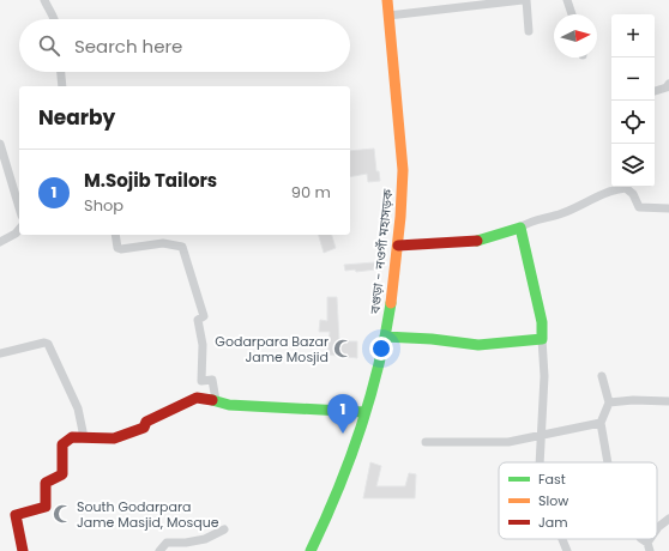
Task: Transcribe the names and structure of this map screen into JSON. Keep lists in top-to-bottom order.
{
  "streets": {
    "street": ["বগুড়া - নওগাঁ মহাসড়ক"]
  },
  "places": {
    "mosque": ["Godarpara Bazar Jame Mosjid", "South Godarpara Jame Masjid, Mosque"]
  },
  "legend": ["Fast", "Slow", "Jam"],
  "north": "right",
  "page": {
    "map_buttons": ["+", "−"],
    "search": "Search here",
    "heading": "Nearby",
    "list": [
      {
        "mark": "1",
        "name": "M.Sojib Tailors",
        "note": "Shop",
        "value": "90 m"
      }
    ],
    "pins": "1"
  }
}
